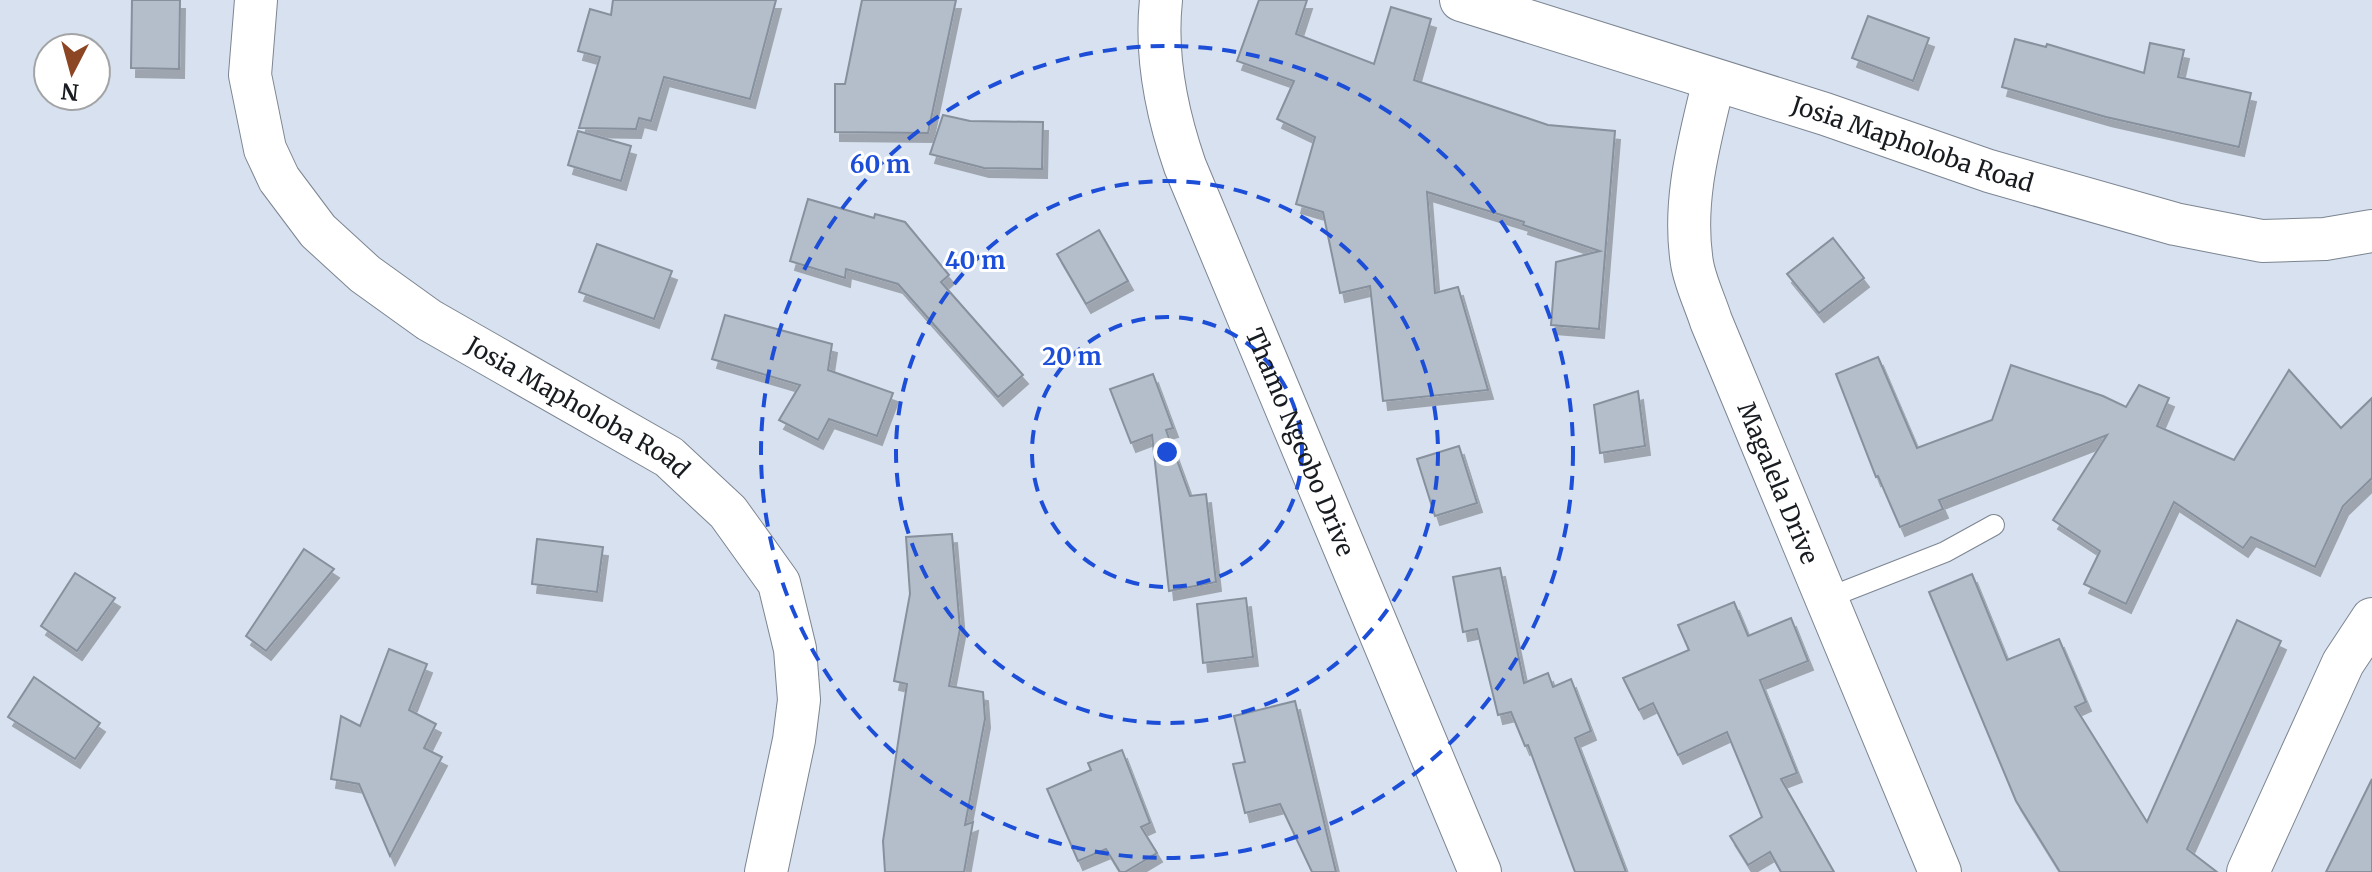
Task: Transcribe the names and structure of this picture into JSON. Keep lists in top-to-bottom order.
{
  "streets": {
    "street": ["Josia Mapholoba Road", "Thamo Ngcobo Drive", "Magalela Drive"]
  },
  "crossings": [
    ["Josia Mapholoba Road", "Magalela Drive"]
  ],
  "north": "bottom",
  "rings": ["60 m", "40 m", "20 m"]
}
